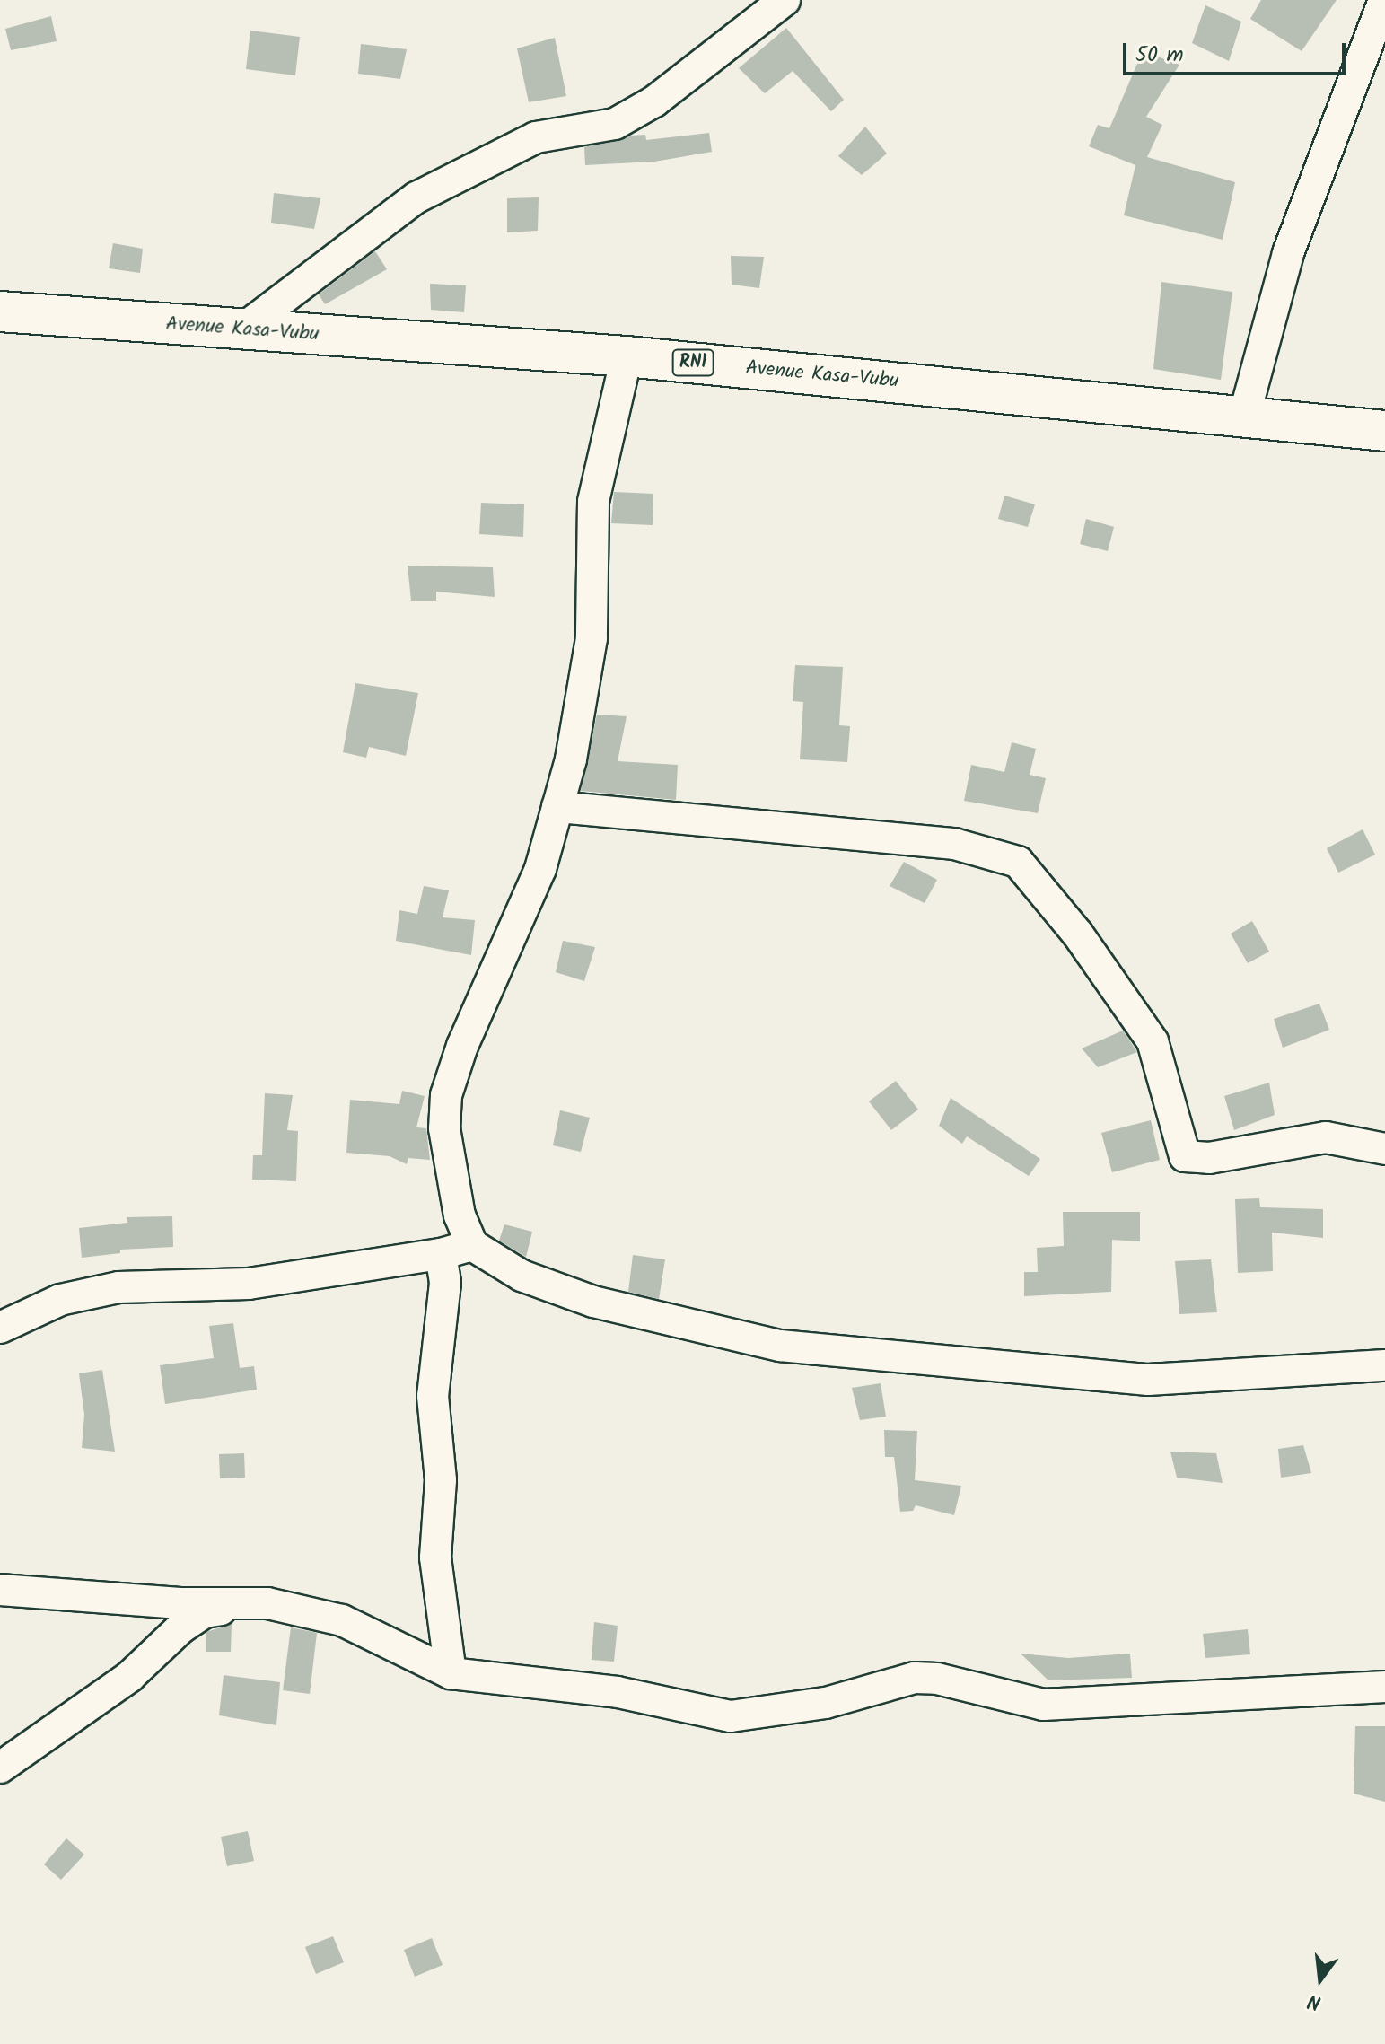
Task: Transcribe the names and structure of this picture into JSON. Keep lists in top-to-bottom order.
{
  "streets": {
    "highway": ["Avenue Kasa-Vubu", "RN1"]
  },
  "scale_bar": "50 m",
  "north": "bottom"
}
